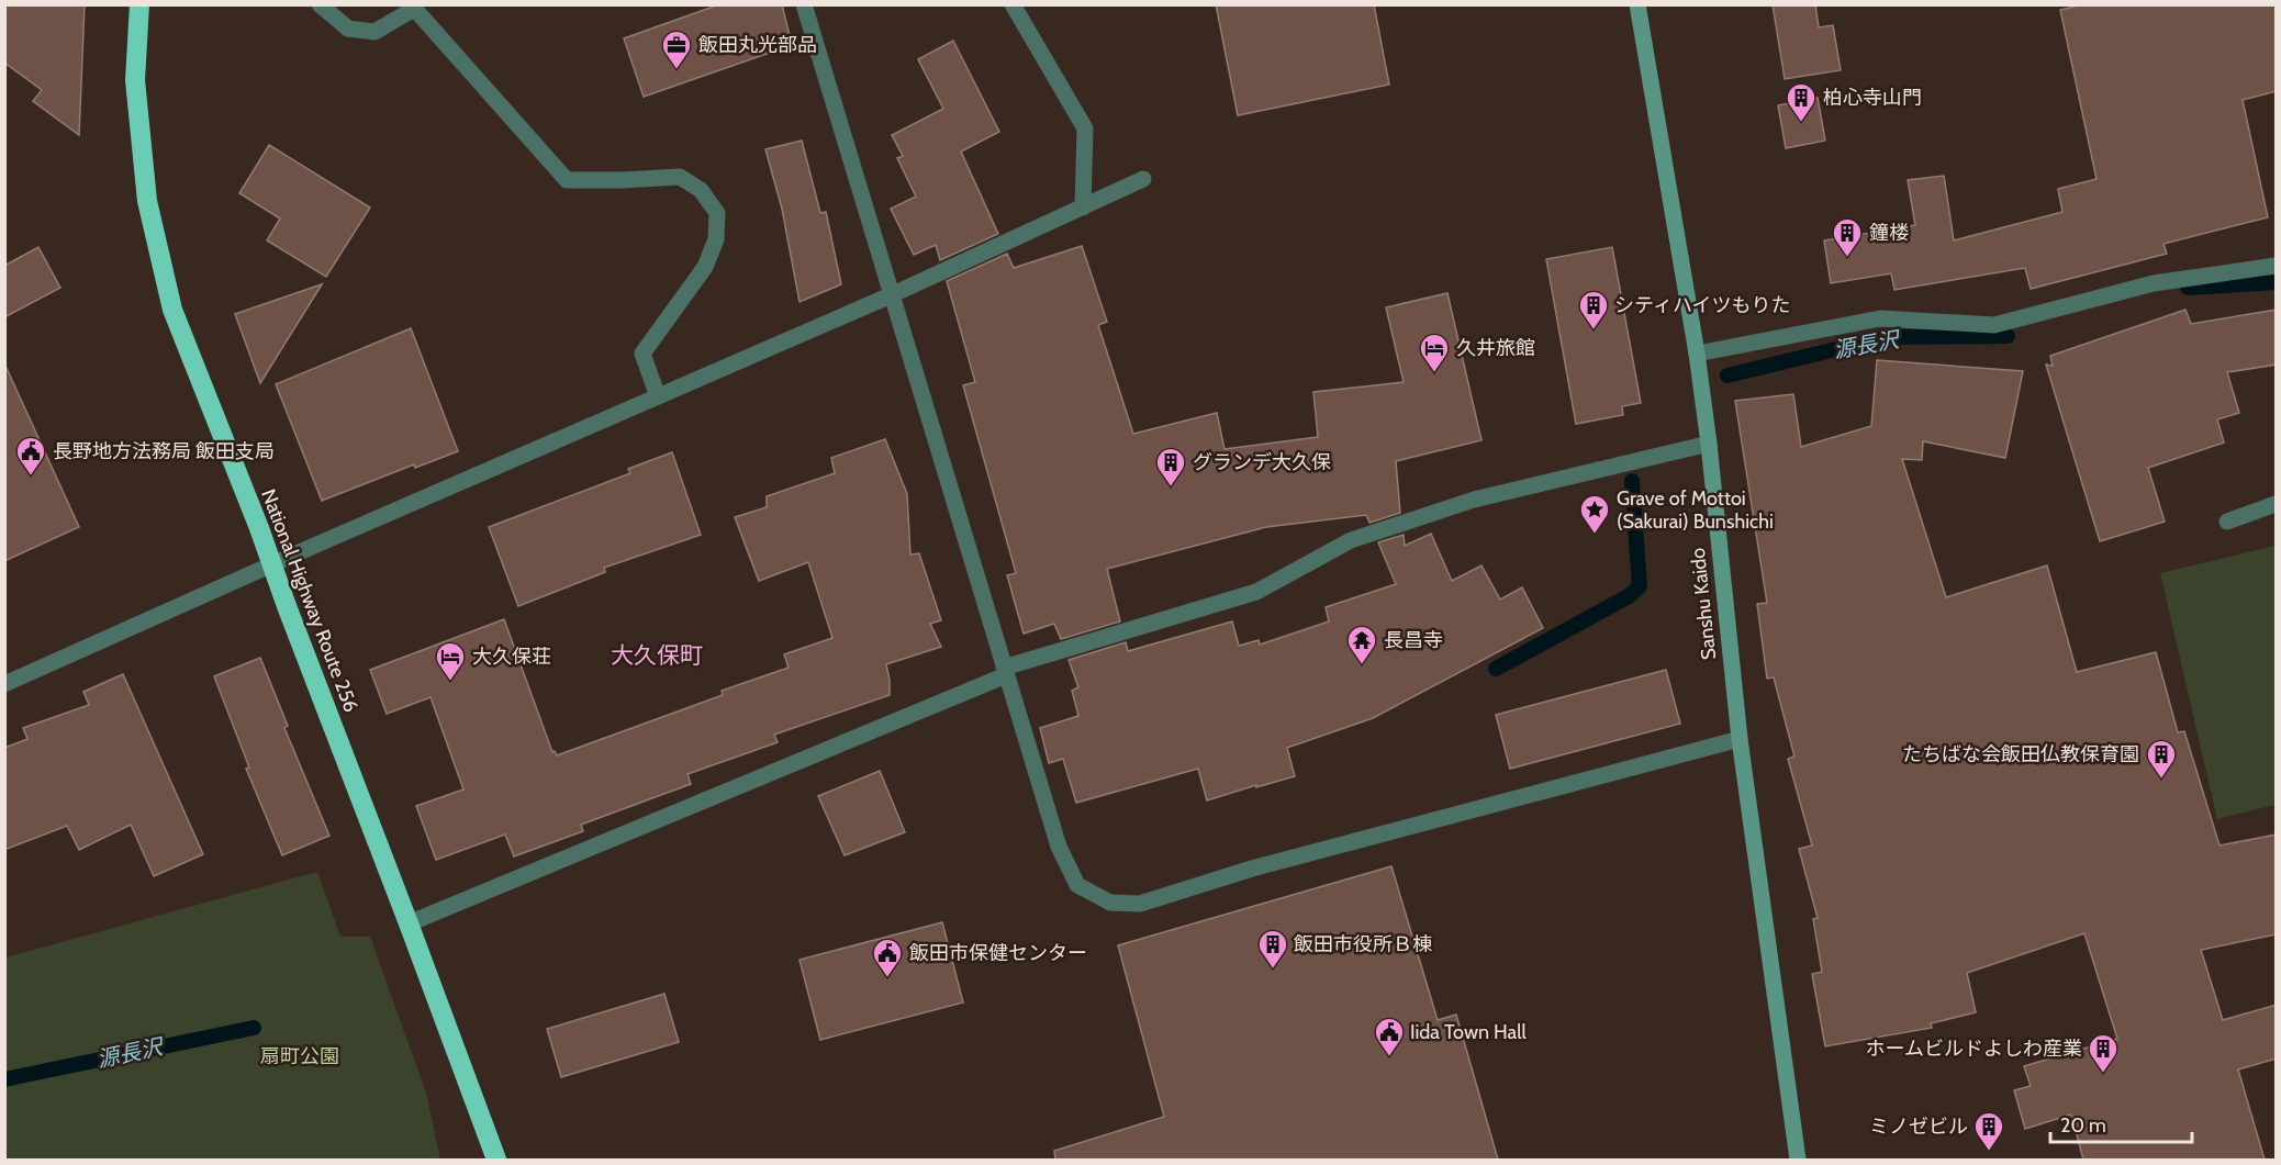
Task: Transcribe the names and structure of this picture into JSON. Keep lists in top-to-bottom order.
{
  "streets": {
    "highway": ["National Highway Route 256"],
    "street": ["Sanshu Kaido"]
  },
  "districts": ["大久保町"],
  "water": ["源長沢"],
  "parks": ["扇町公園"],
  "places": {
    "office": ["飯田丸光部品"],
    "building": [
      "柏心寺山門",
      "鐘楼",
      "シティハイツもりた",
      "グランデ大久保",
      "たちばな会飯田仏教保育園",
      "飯田市役所Ｂ棟",
      "ホームビルドよしわ産業",
      "ミノゼビル"
    ],
    "hotel": ["久井旅館", "大久保荘"],
    "public building": ["長野地方法務局 飯田支局", "飯田市保健センター", "Iida Town Hall"],
    "place": ["Grave of Mottoi (Sakurai) Bunshichi"],
    "temple": ["長昌寺"]
  },
  "scale_bar": "20 m"
}
